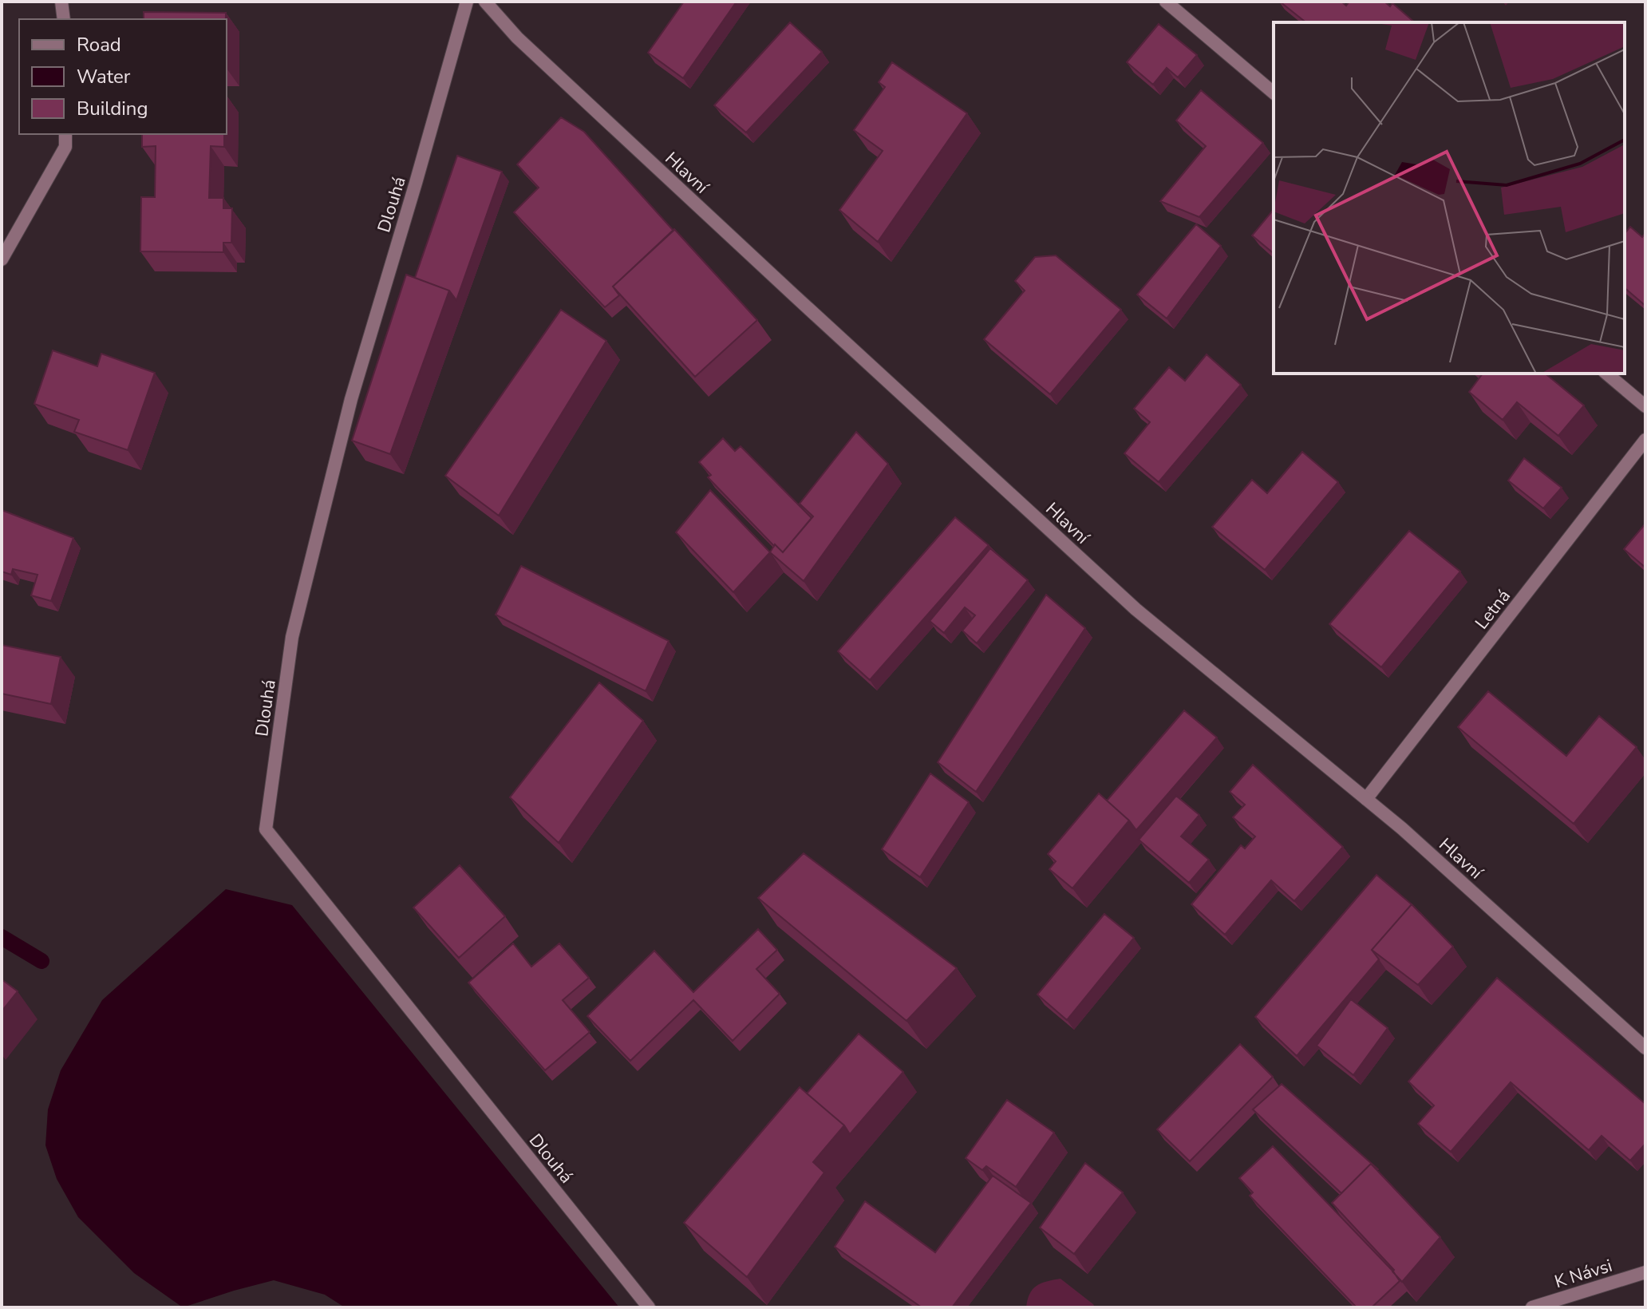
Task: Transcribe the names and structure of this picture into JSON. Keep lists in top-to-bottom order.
{
  "streets": {
    "street": [
      "Hlavní",
      "Dlouhá",
      "Letná",
      "K Návsi"
    ]
  },
  "crossings": [
    ["Hlavní", "Letná"]
  ],
  "legend": ["Road", "Water", "Building"]
}
